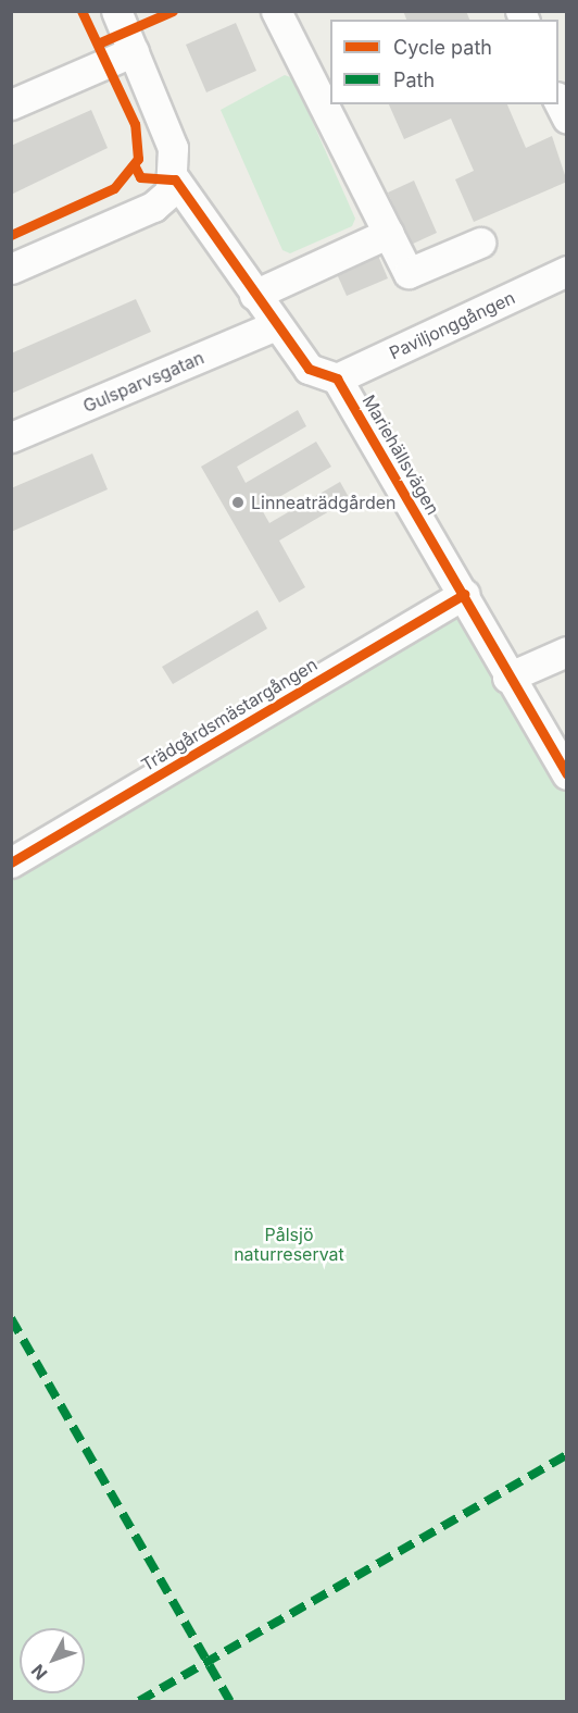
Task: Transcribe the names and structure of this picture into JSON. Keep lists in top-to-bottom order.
{
  "streets": {
    "street": [
      "Paviljonggången",
      "Gulsparvsgatan",
      "Mariehällsvägen",
      "Trädgårdsmästargången"
    ]
  },
  "crossings": [
    ["Paviljonggången", "Mariehällsvägen"],
    ["Mariehällsvägen", "Trädgårdsmästargången"]
  ],
  "parks": ["Pålsjö naturreservat"],
  "places": ["Linneaträdgården"],
  "legend": ["Cycle path", "Path"],
  "north": "bottom left"
}
